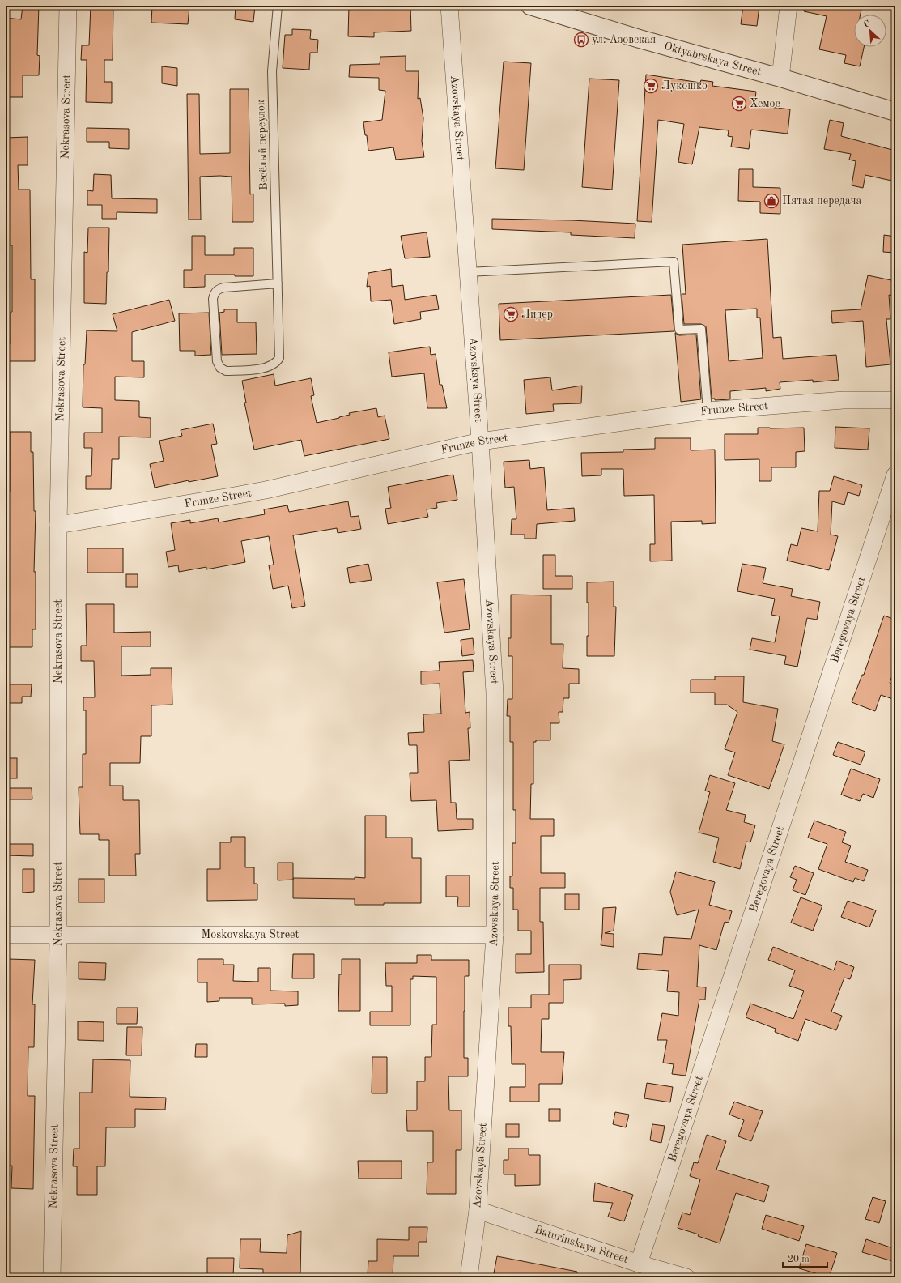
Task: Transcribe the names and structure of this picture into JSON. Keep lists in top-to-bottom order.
{
  "streets": {
    "street": [
      "Oktyabrskaya Street",
      "Nekrasova Street",
      "Azovskaya Street",
      "Frunze Street",
      "Beregovaya Street",
      "Moskovskaya Street",
      "Baturinskaya Street"
    ],
    "lane": ["Весёлый переулок"]
  },
  "crossings": [
    ["Nekrasova Street", "Frunze Street"],
    ["Nekrasova Street", "Moskovskaya Street"],
    ["Azovskaya Street", "Frunze Street"],
    ["Azovskaya Street", "Moskovskaya Street"],
    ["Azovskaya Street", "Baturinskaya Street"],
    ["Beregovaya Street", "Baturinskaya Street"]
  ],
  "places": {
    "bus stop": ["ул. Азовская"],
    "supermarket": ["Лукошко", "Хемос", "Лидер"],
    "shop": ["Пятая передача"]
  },
  "scale_bar": "20 m",
  "north": "top left"
}
